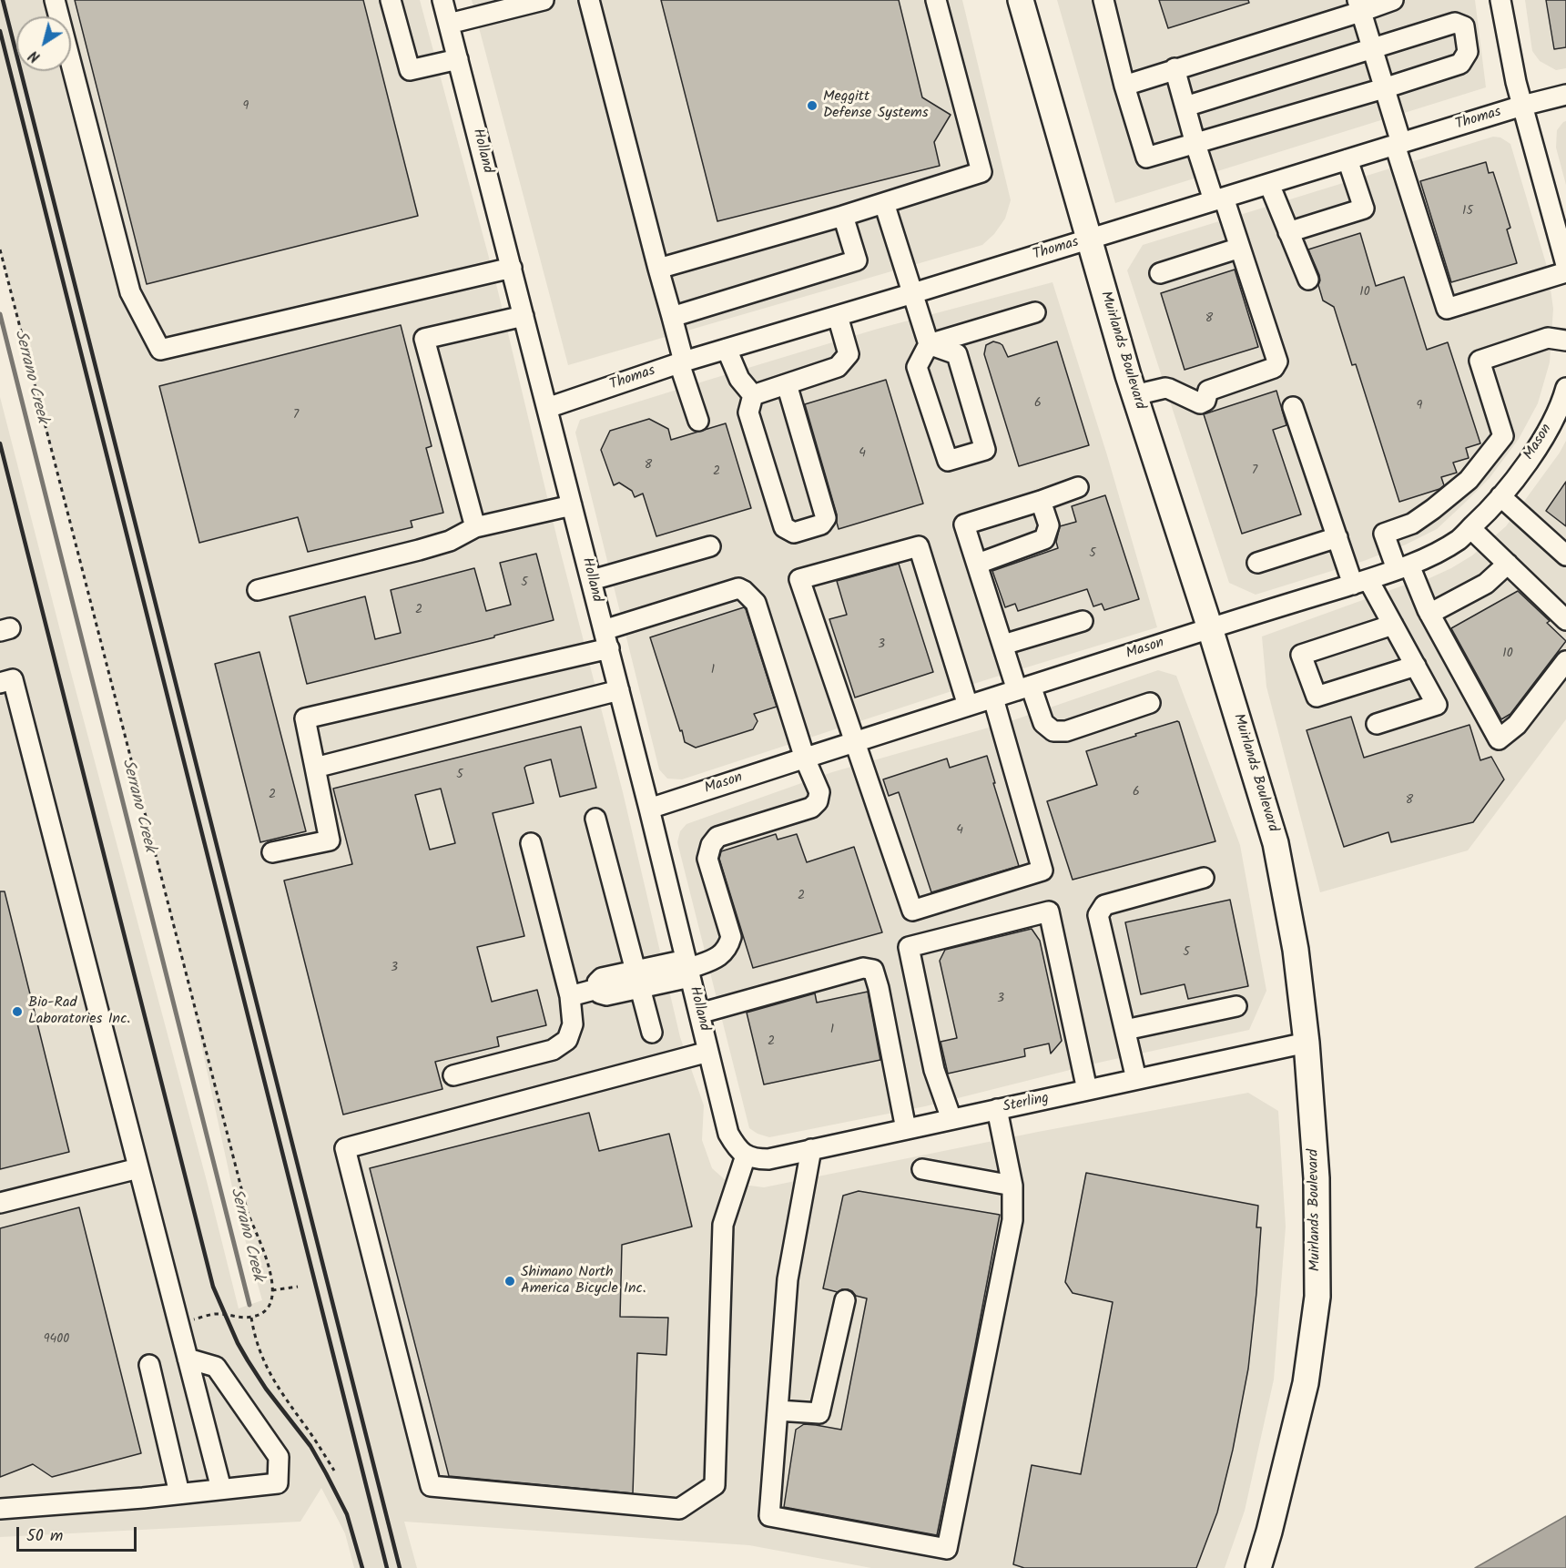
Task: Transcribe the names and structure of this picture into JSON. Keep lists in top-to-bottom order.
{
  "streets": {
    "main road": ["Muirlands Boulevard"],
    "street": [
      "Thomas",
      "Holland",
      "Mason",
      "Sterling"
    ]
  },
  "crossings": [
    ["Thomas", "Holland"],
    ["Thomas", "Muirlands Boulevard"],
    ["Holland", "Mason"],
    ["Holland", "Sterling"],
    ["Muirlands Boulevard", "Mason"],
    ["Muirlands Boulevard", "Sterling"]
  ],
  "water": ["Serrano Creek"],
  "places": ["Meggitt Defense Systems", "Bio-Rad Laboratories Inc.", "Shimano North America Bicycle Inc."],
  "house_numbers": [
    "9",
    "15",
    "10",
    "8",
    "6",
    "9",
    "7",
    "4",
    "8",
    "7",
    "2",
    "5",
    "5",
    "2",
    "3",
    "10",
    "1",
    "5",
    "6",
    "2",
    "8",
    "4",
    "2",
    "5",
    "3",
    "3",
    "1",
    "2",
    "9400"
  ],
  "scale_bar": "50 m",
  "north": "bottom left"
}
